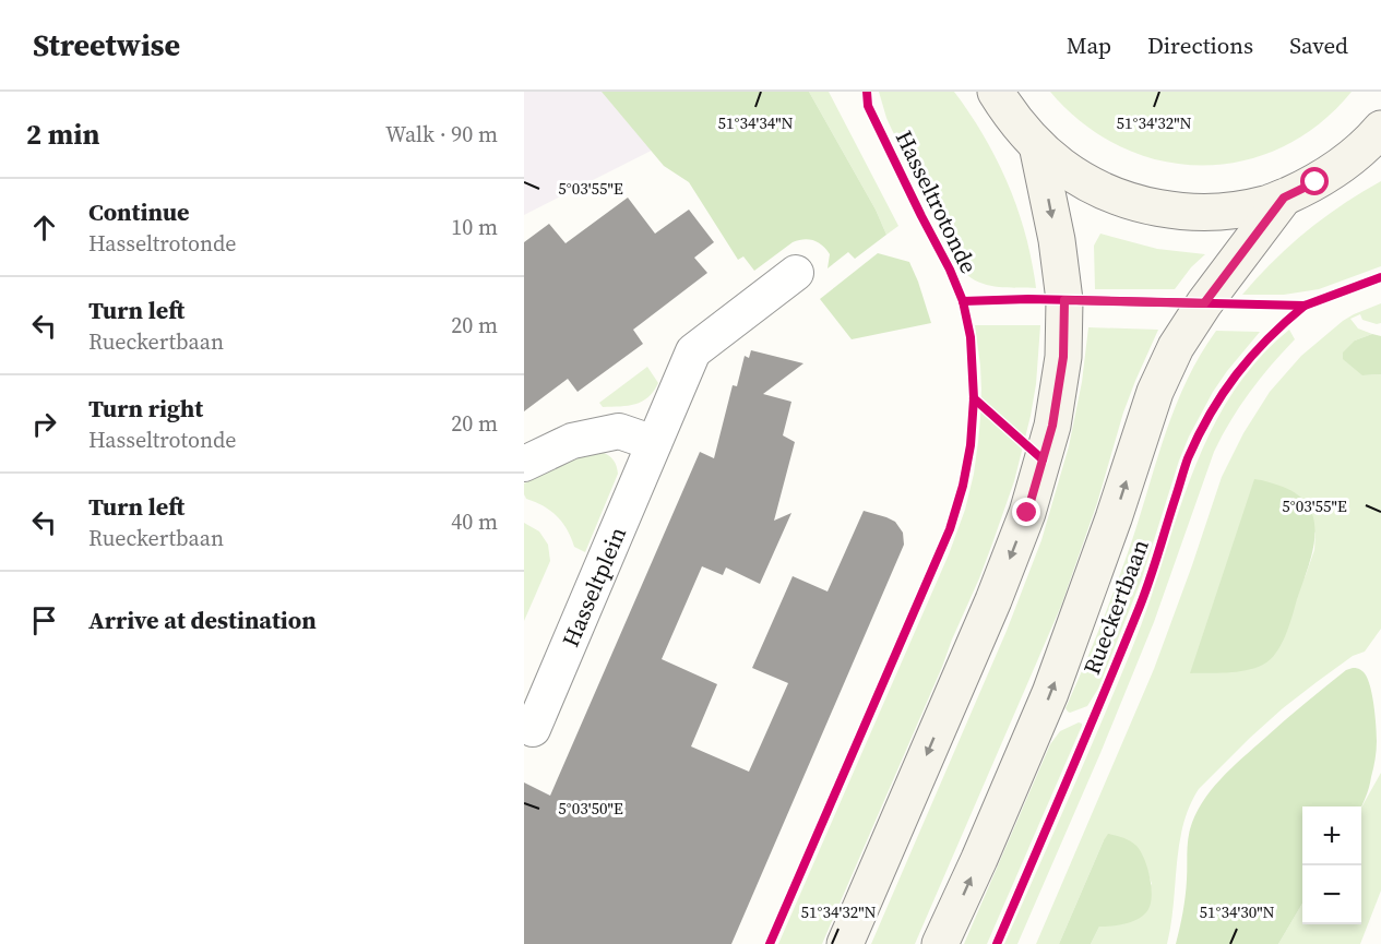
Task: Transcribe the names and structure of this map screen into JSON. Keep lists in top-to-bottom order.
{
  "streets": {
    "main road": ["Rueckertbaan"],
    "street": ["Hasseltplein"],
    "cycle path": ["Hasseltrotonde"]
  },
  "page": {
    "header": "Streetwise",
    "nav": ["Map", "Directions", "Saved"],
    "heading": ["2 min", "Walk · 90 m"],
    "list": [
      ["Continue", "Hasseltrotonde", "10 m"],
      ["Turn left", "Rueckertbaan", "20 m"],
      ["Turn right", "Hasseltrotonde", "20 m"],
      ["Turn left", "Rueckertbaan", "40 m"],
      "Arrive at destination"
    ],
    "map_buttons": ["+", "−"]
  },
  "coordinates": [
    "51°34'32\"N",
    "51°34'34\"N",
    "5°03'55\"E",
    "5°03'50\"E",
    "51°34'30\"N"
  ]
}
